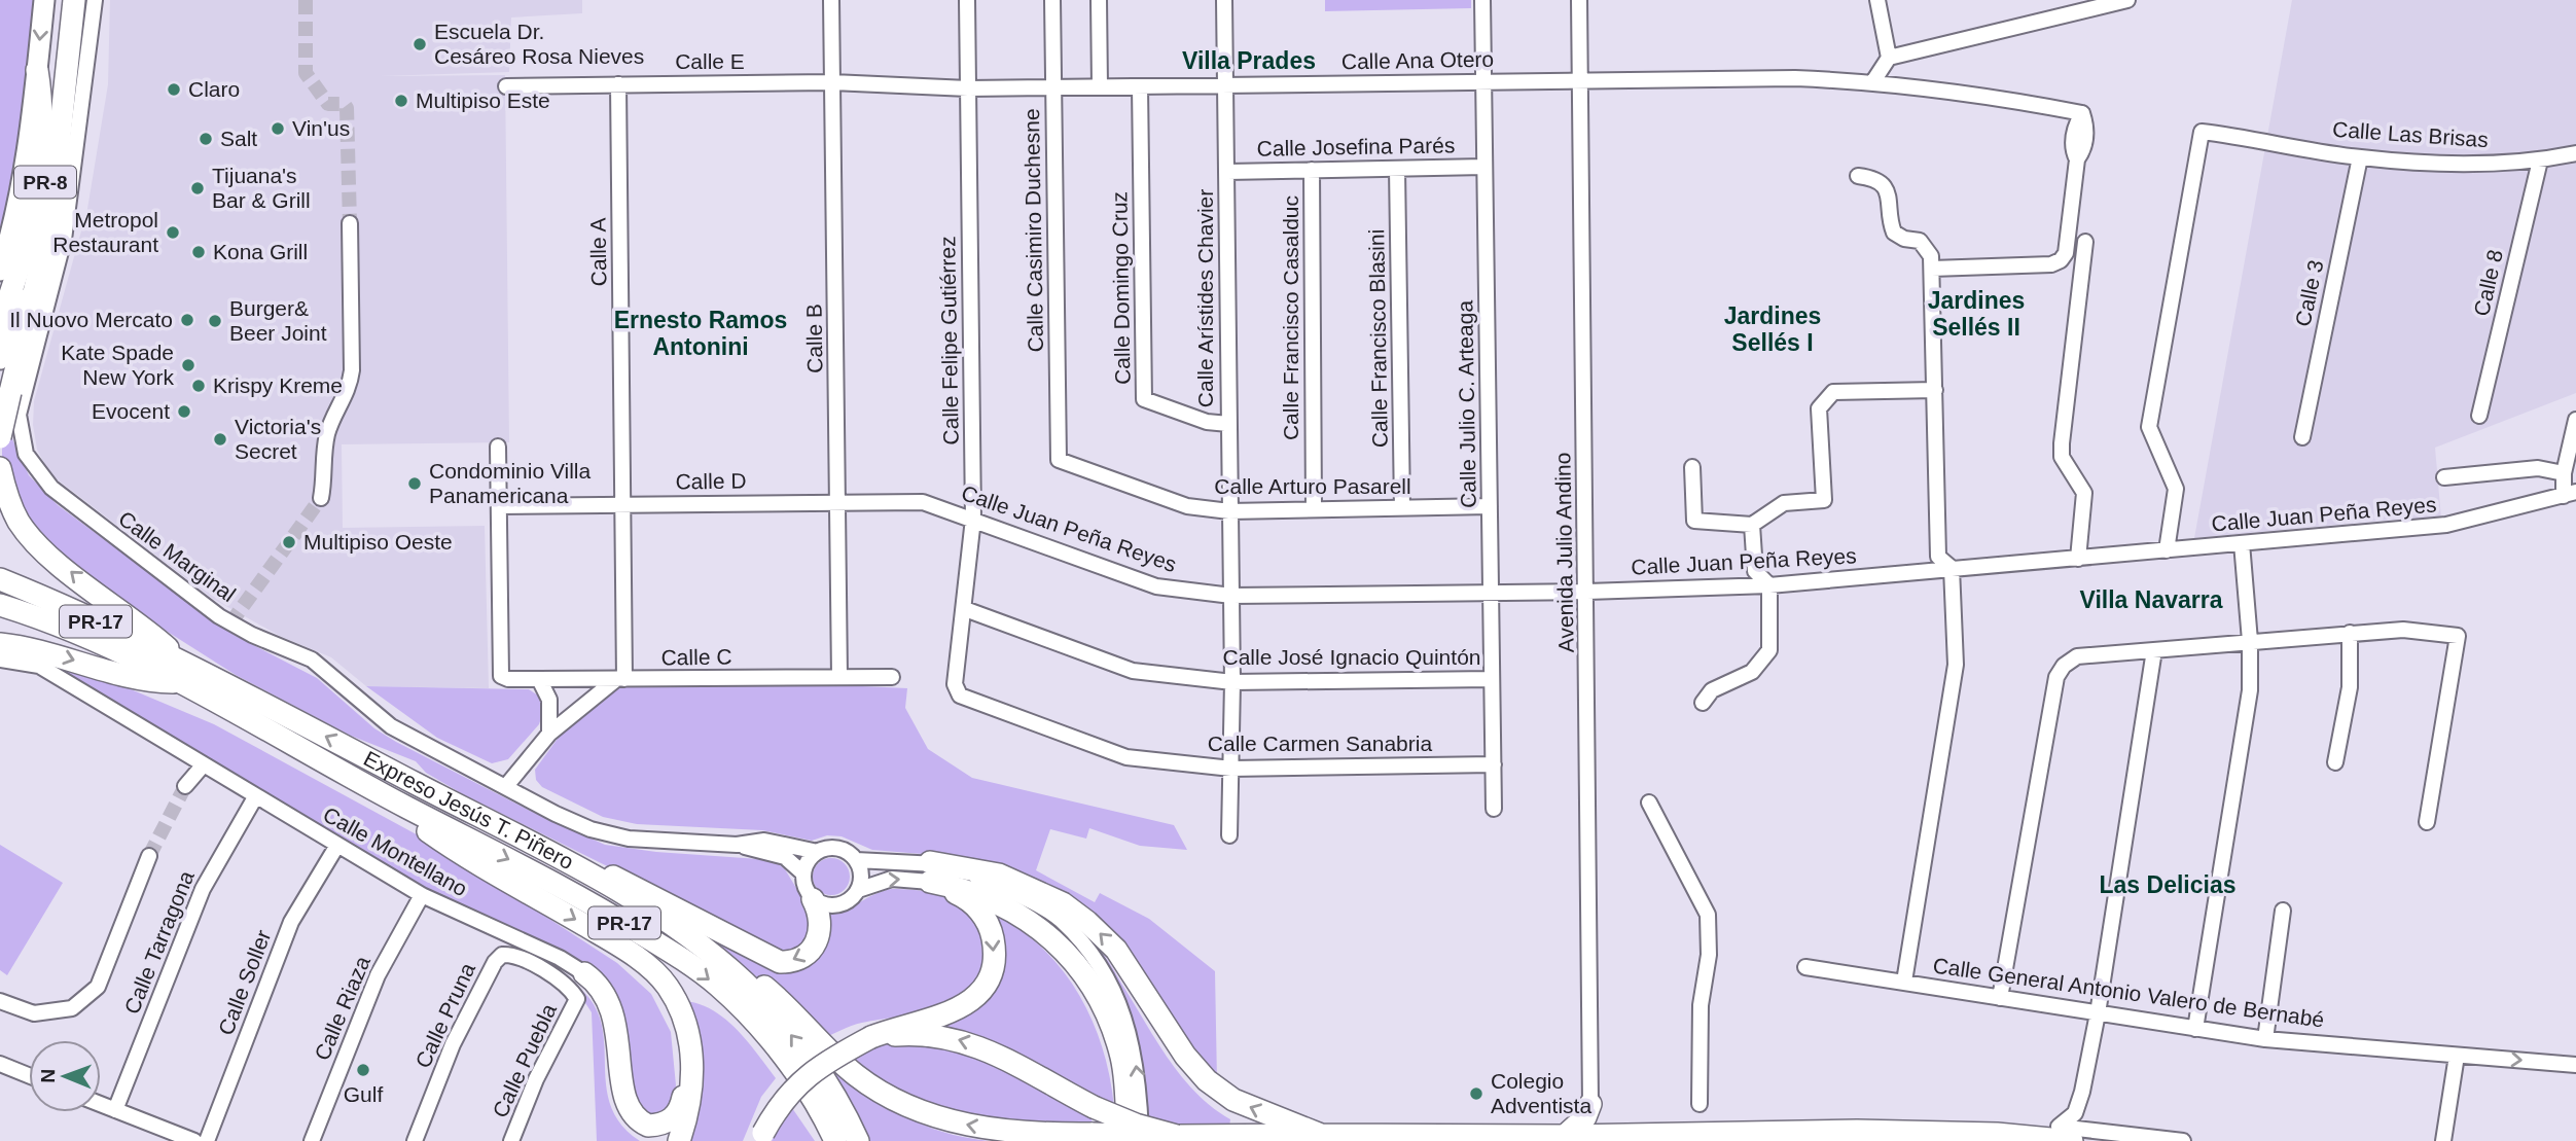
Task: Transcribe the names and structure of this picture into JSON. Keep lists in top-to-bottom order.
{
  "streets": {
    "highway": ["PR-17", "Expreso Jesús T. Piñero"],
    "main road": ["PR-8"],
    "street": [
      "Calle Ana Otero",
      "Calle E",
      "Calle Las Brisas",
      "Calle Josefina Parés",
      "Calle Casimiro Duchesne",
      "Calle A",
      "Calle 8",
      "Calle Domingo Cruz",
      "Calle 3",
      "Calle Arístides Chavier",
      "Calle Francisco Casalduc",
      "Calle B",
      "Calle Francisco Blasini",
      "Calle Felipe Gutiérrez",
      "Calle Julio C. Arteaga",
      "Calle D",
      "Calle Arturo Pasarell",
      "Calle Juan Peña Reyes",
      "Avenida Julio Andino",
      "Calle Marginal",
      "Calle C",
      "Calle José Ignacio Quintón",
      "Calle Carmen Sanabria",
      "Calle Montellano",
      "Calle Tarragona",
      "Calle Soller",
      "Calle General Antonio Valero de Bernabé",
      "Calle Riaza",
      "Calle Pruna",
      "Calle Puebla"
    ]
  },
  "crossings": [
    ["Calle Ana Otero", "Calle E"],
    ["Calle Ana Otero", "Calle Casimiro Duchesne"],
    ["Calle Ana Otero", "Calle Domingo Cruz"],
    ["Calle Ana Otero", "Calle Arístides Chavier"],
    ["Calle Ana Otero", "Calle Felipe Gutiérrez"],
    ["Calle Ana Otero", "Calle Julio C. Arteaga"],
    ["Calle Ana Otero", "Avenida Julio Andino"],
    ["Calle E", "Calle A"],
    ["Calle E", "Calle B"],
    ["Calle Las Brisas", "Calle 8"],
    ["Calle Las Brisas", "Calle 3"],
    ["Calle Las Brisas", "Calle Juan Peña Reyes"],
    ["Calle Josefina Parés", "Calle Arístides Chavier"],
    ["Calle Josefina Parés", "Calle Francisco Casalduc"],
    ["Calle Josefina Parés", "Calle Francisco Blasini"],
    ["Calle Josefina Parés", "Calle Julio C. Arteaga"],
    ["Calle Casimiro Duchesne", "Calle Arturo Pasarell"],
    ["Calle A", "Calle D"],
    ["Calle A", "Calle C"],
    ["Calle Domingo Cruz", "Calle Arístides Chavier"],
    ["Calle Arístides Chavier", "Calle Arturo Pasarell"],
    ["Calle Arístides Chavier", "Calle Juan Peña Reyes"],
    ["Calle Arístides Chavier", "Calle José Ignacio Quintón"],
    ["Calle Arístides Chavier", "Calle Carmen Sanabria"],
    ["Calle Francisco Casalduc", "Calle Arturo Pasarell"],
    ["Calle B", "Calle D"],
    ["Calle B", "Calle C"],
    ["Calle Francisco Blasini", "Calle Arturo Pasarell"],
    ["Calle Felipe Gutiérrez", "Calle Juan Peña Reyes"],
    ["Calle Felipe Gutiérrez", "Calle José Ignacio Quintón"],
    ["Calle Felipe Gutiérrez", "Calle Carmen Sanabria"],
    ["Calle Julio C. Arteaga", "Calle Arturo Pasarell"],
    ["Calle Julio C. Arteaga", "Calle Juan Peña Reyes"],
    ["Calle Julio C. Arteaga", "Calle José Ignacio Quintón"],
    ["Calle Julio C. Arteaga", "Calle Carmen Sanabria"],
    ["Calle D", "Calle Juan Peña Reyes"],
    ["Calle D", "Calle C"],
    ["Calle Juan Peña Reyes", "Avenida Julio Andino"],
    ["Calle Montellano", "Calle Tarragona"],
    ["Calle Montellano", "Calle Soller"],
    ["Calle Montellano", "Calle Riaza"],
    ["Calle Montellano", "Calle Pruna"],
    ["Calle Montellano", "Calle Puebla"],
    ["Calle Pruna", "Calle Puebla"]
  ],
  "districts": [
    "Villa Prades",
    "Jardines Sellés II",
    "Jardines Sellés I",
    "Ernesto Ramos Antonini",
    "Villa Navarra",
    "Las Delicias"
  ],
  "places": [
    "Escuela Dr. Cesáreo Rosa Nieves",
    "Claro",
    "Multipiso Este",
    "Vin'us",
    "Salt",
    "Tijuana's Bar & Grill",
    "Metropol Restaurant",
    "Kona Grill",
    "Il Nuovo Mercato",
    "Burger& Beer Joint",
    "Kate Spade New York",
    "Krispy Kreme",
    "Evocent",
    "Victoria's Secret",
    "Condominio Villa Panamericana",
    "Multipiso Oeste",
    "Gulf",
    "Colegio Adventista"
  ],
  "north": "left"
}
